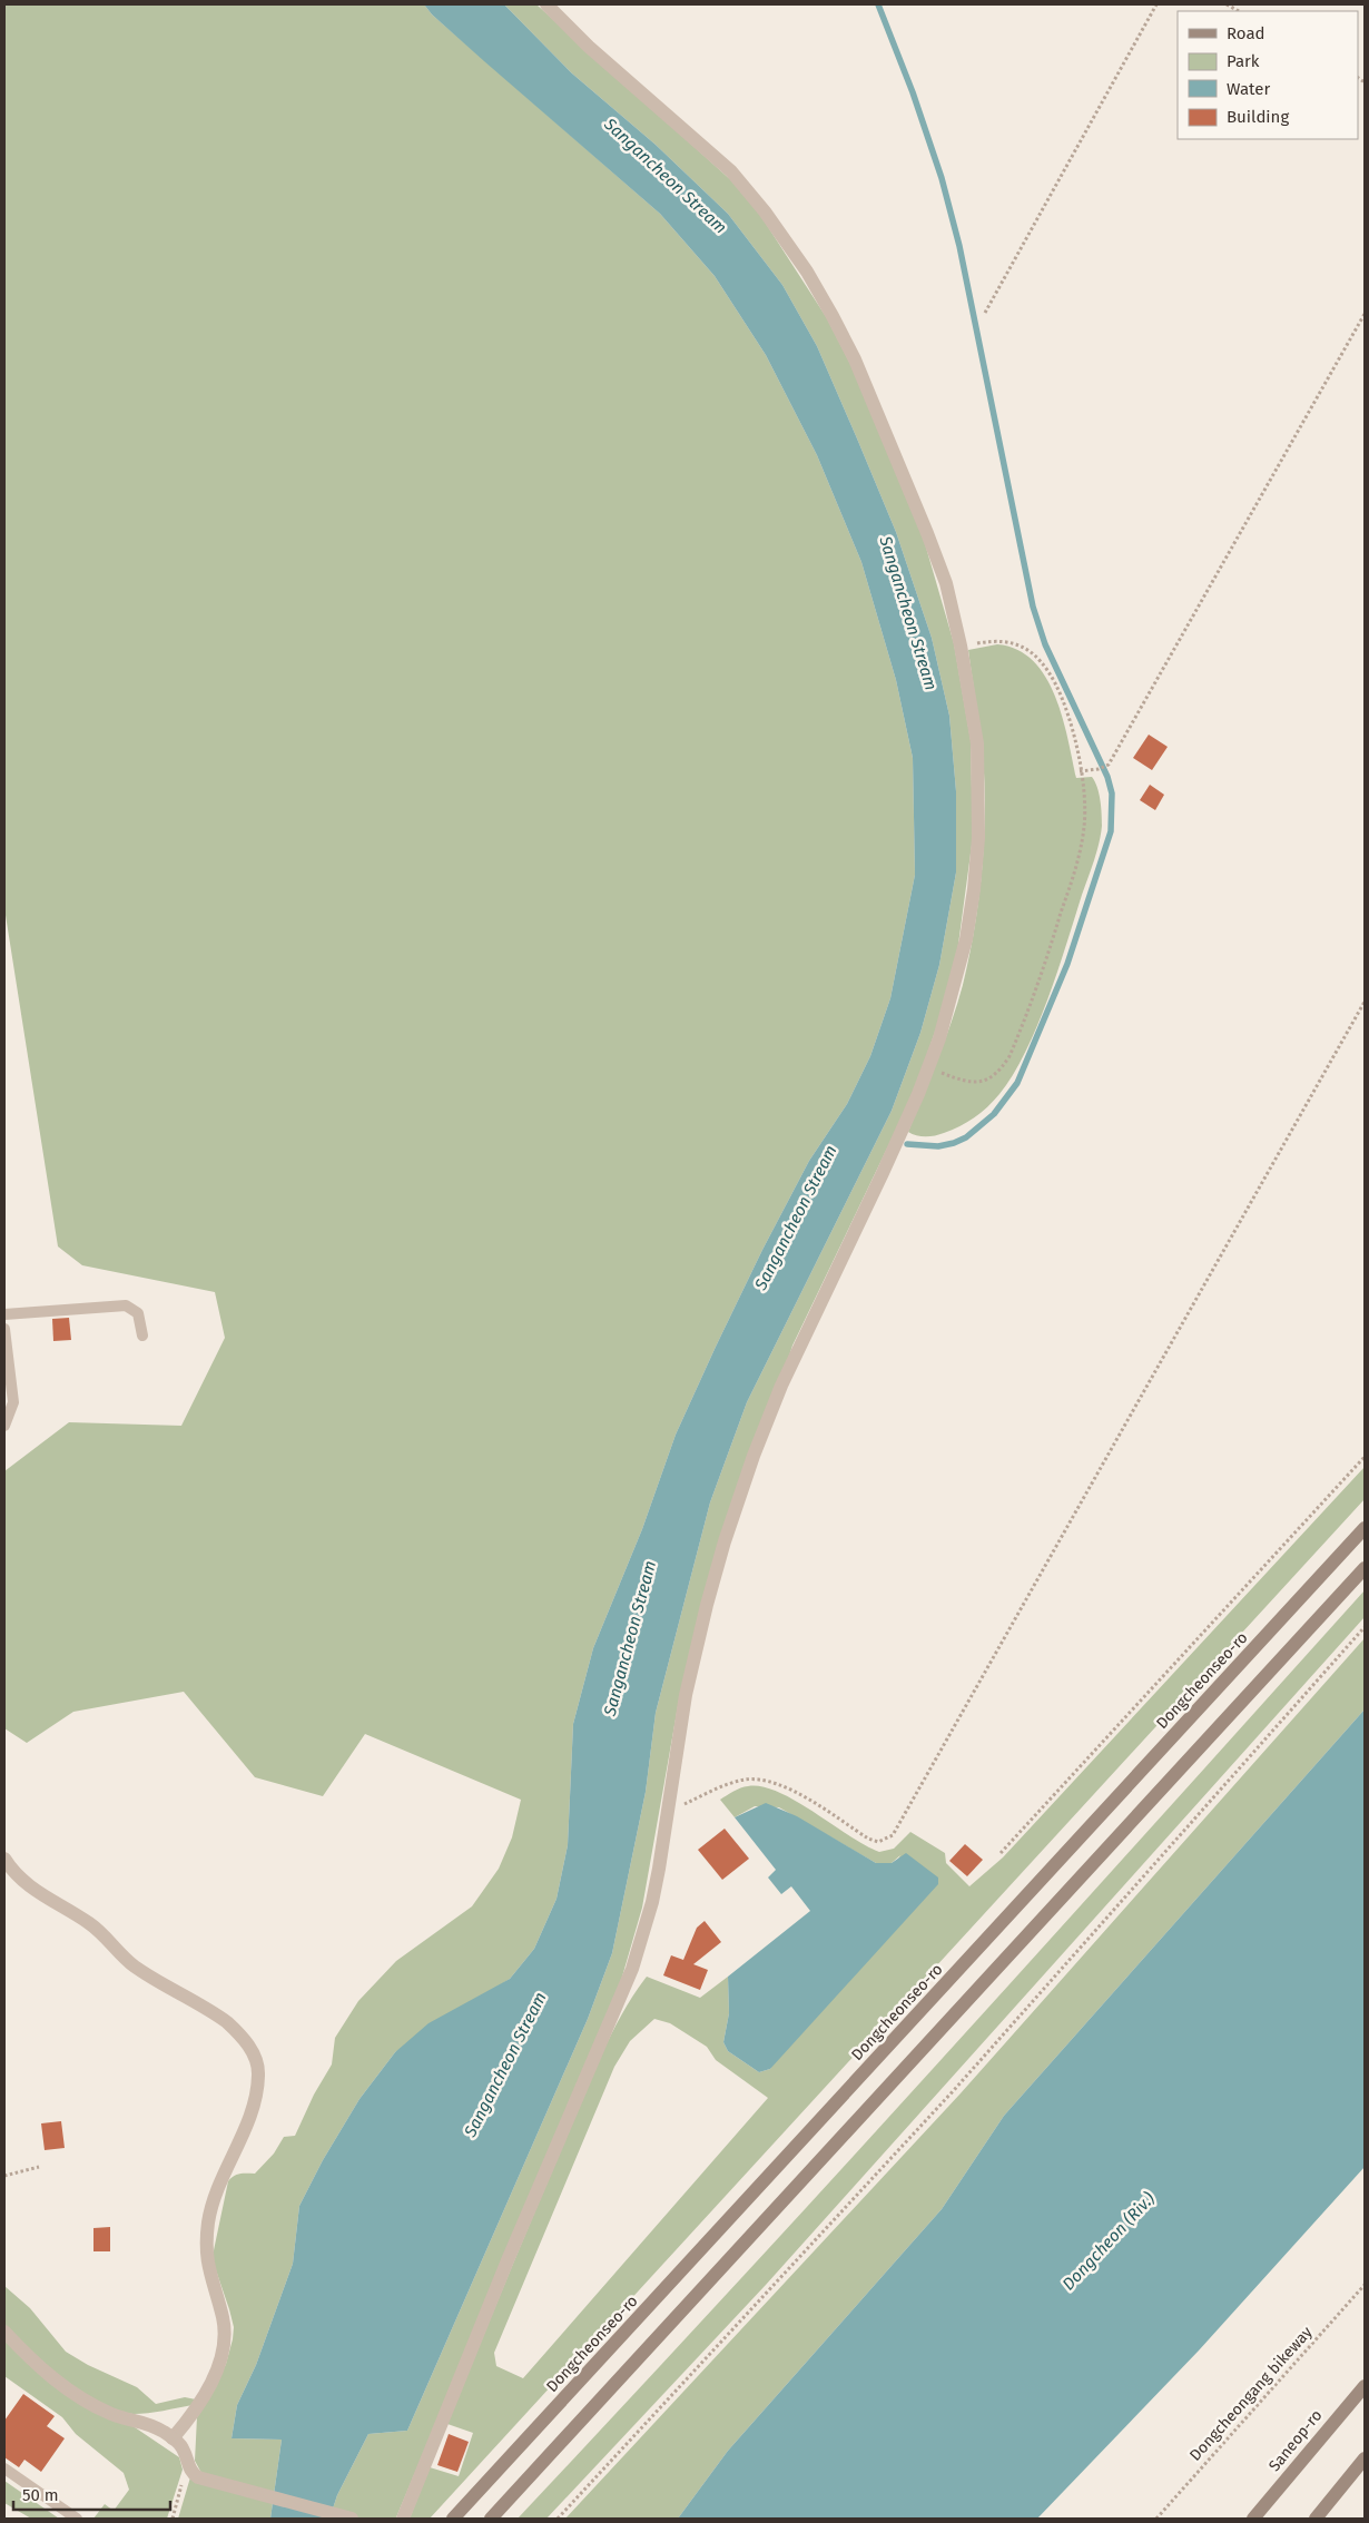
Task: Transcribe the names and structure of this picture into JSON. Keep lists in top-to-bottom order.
{
  "streets": {
    "main road": ["Dongcheonseo-ro", "Saneop-ro"],
    "path": ["Dongcheongang bikeway"]
  },
  "water": ["Sangancheon Stream", "Dongcheon (Riv.)"],
  "legend": [
    "Road",
    "Park",
    "Water",
    "Building"
  ],
  "scale_bar": "50 m"
}
